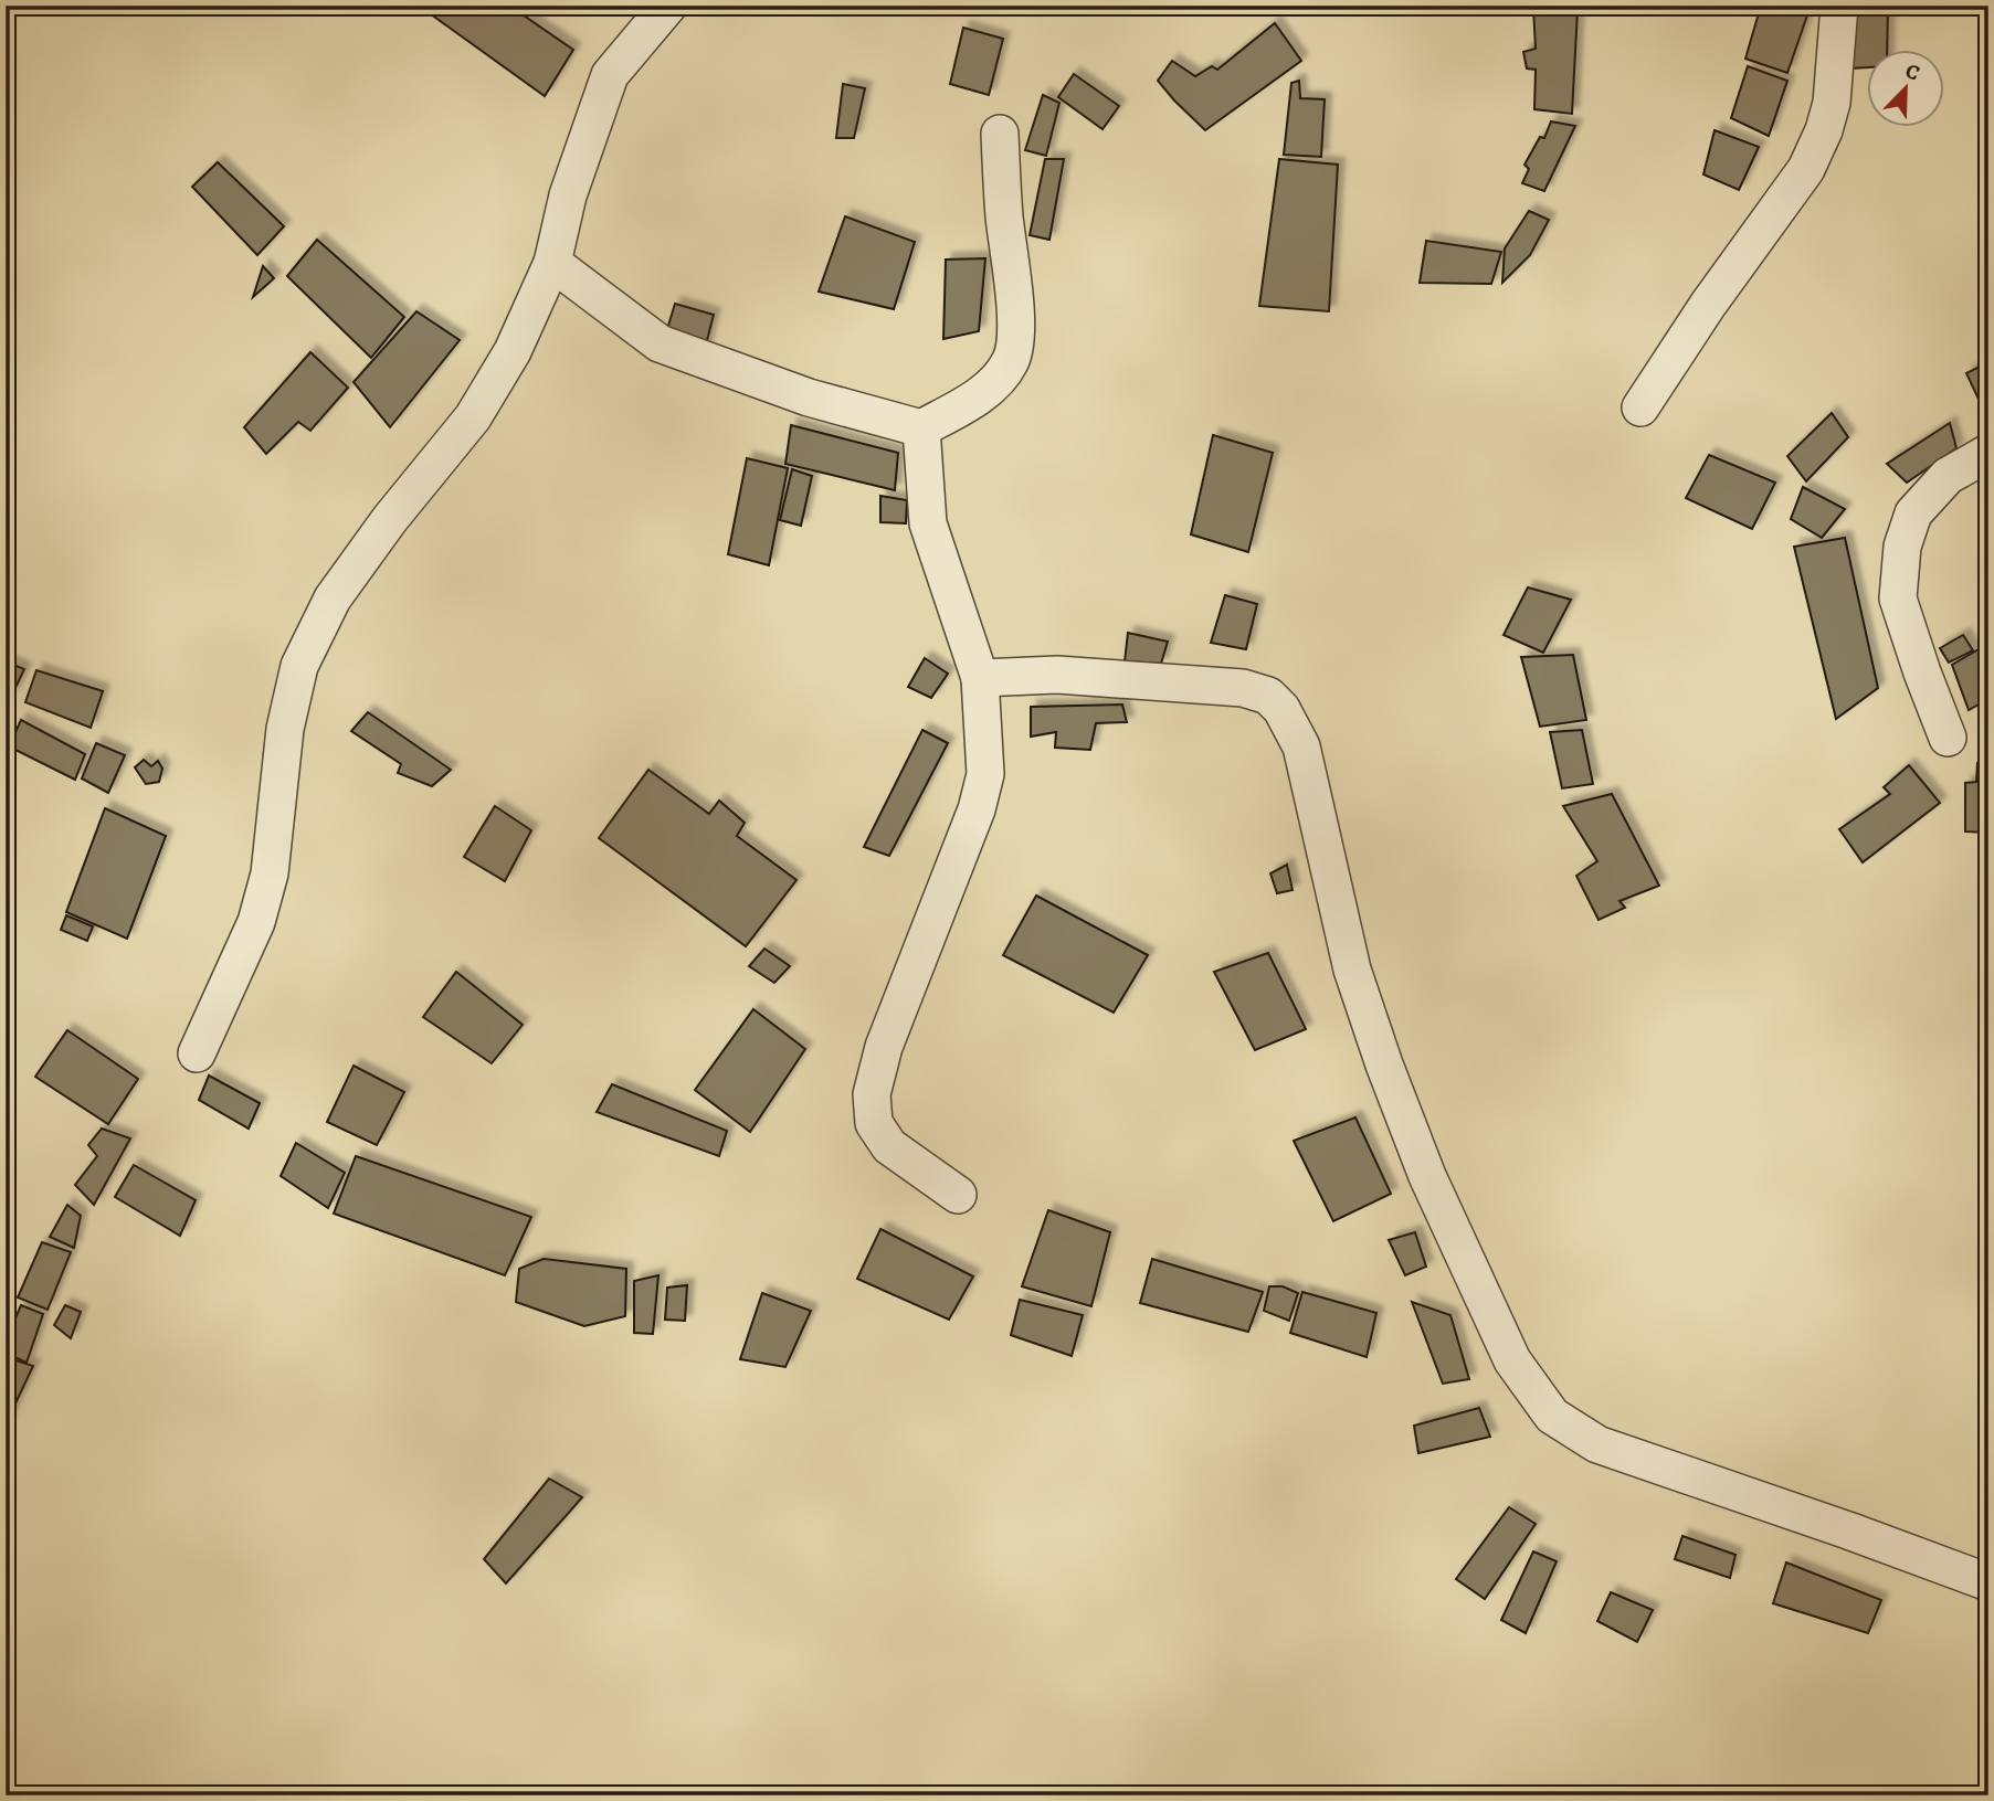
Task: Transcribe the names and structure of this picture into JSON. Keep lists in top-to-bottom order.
{
  "north": "top right"
}
